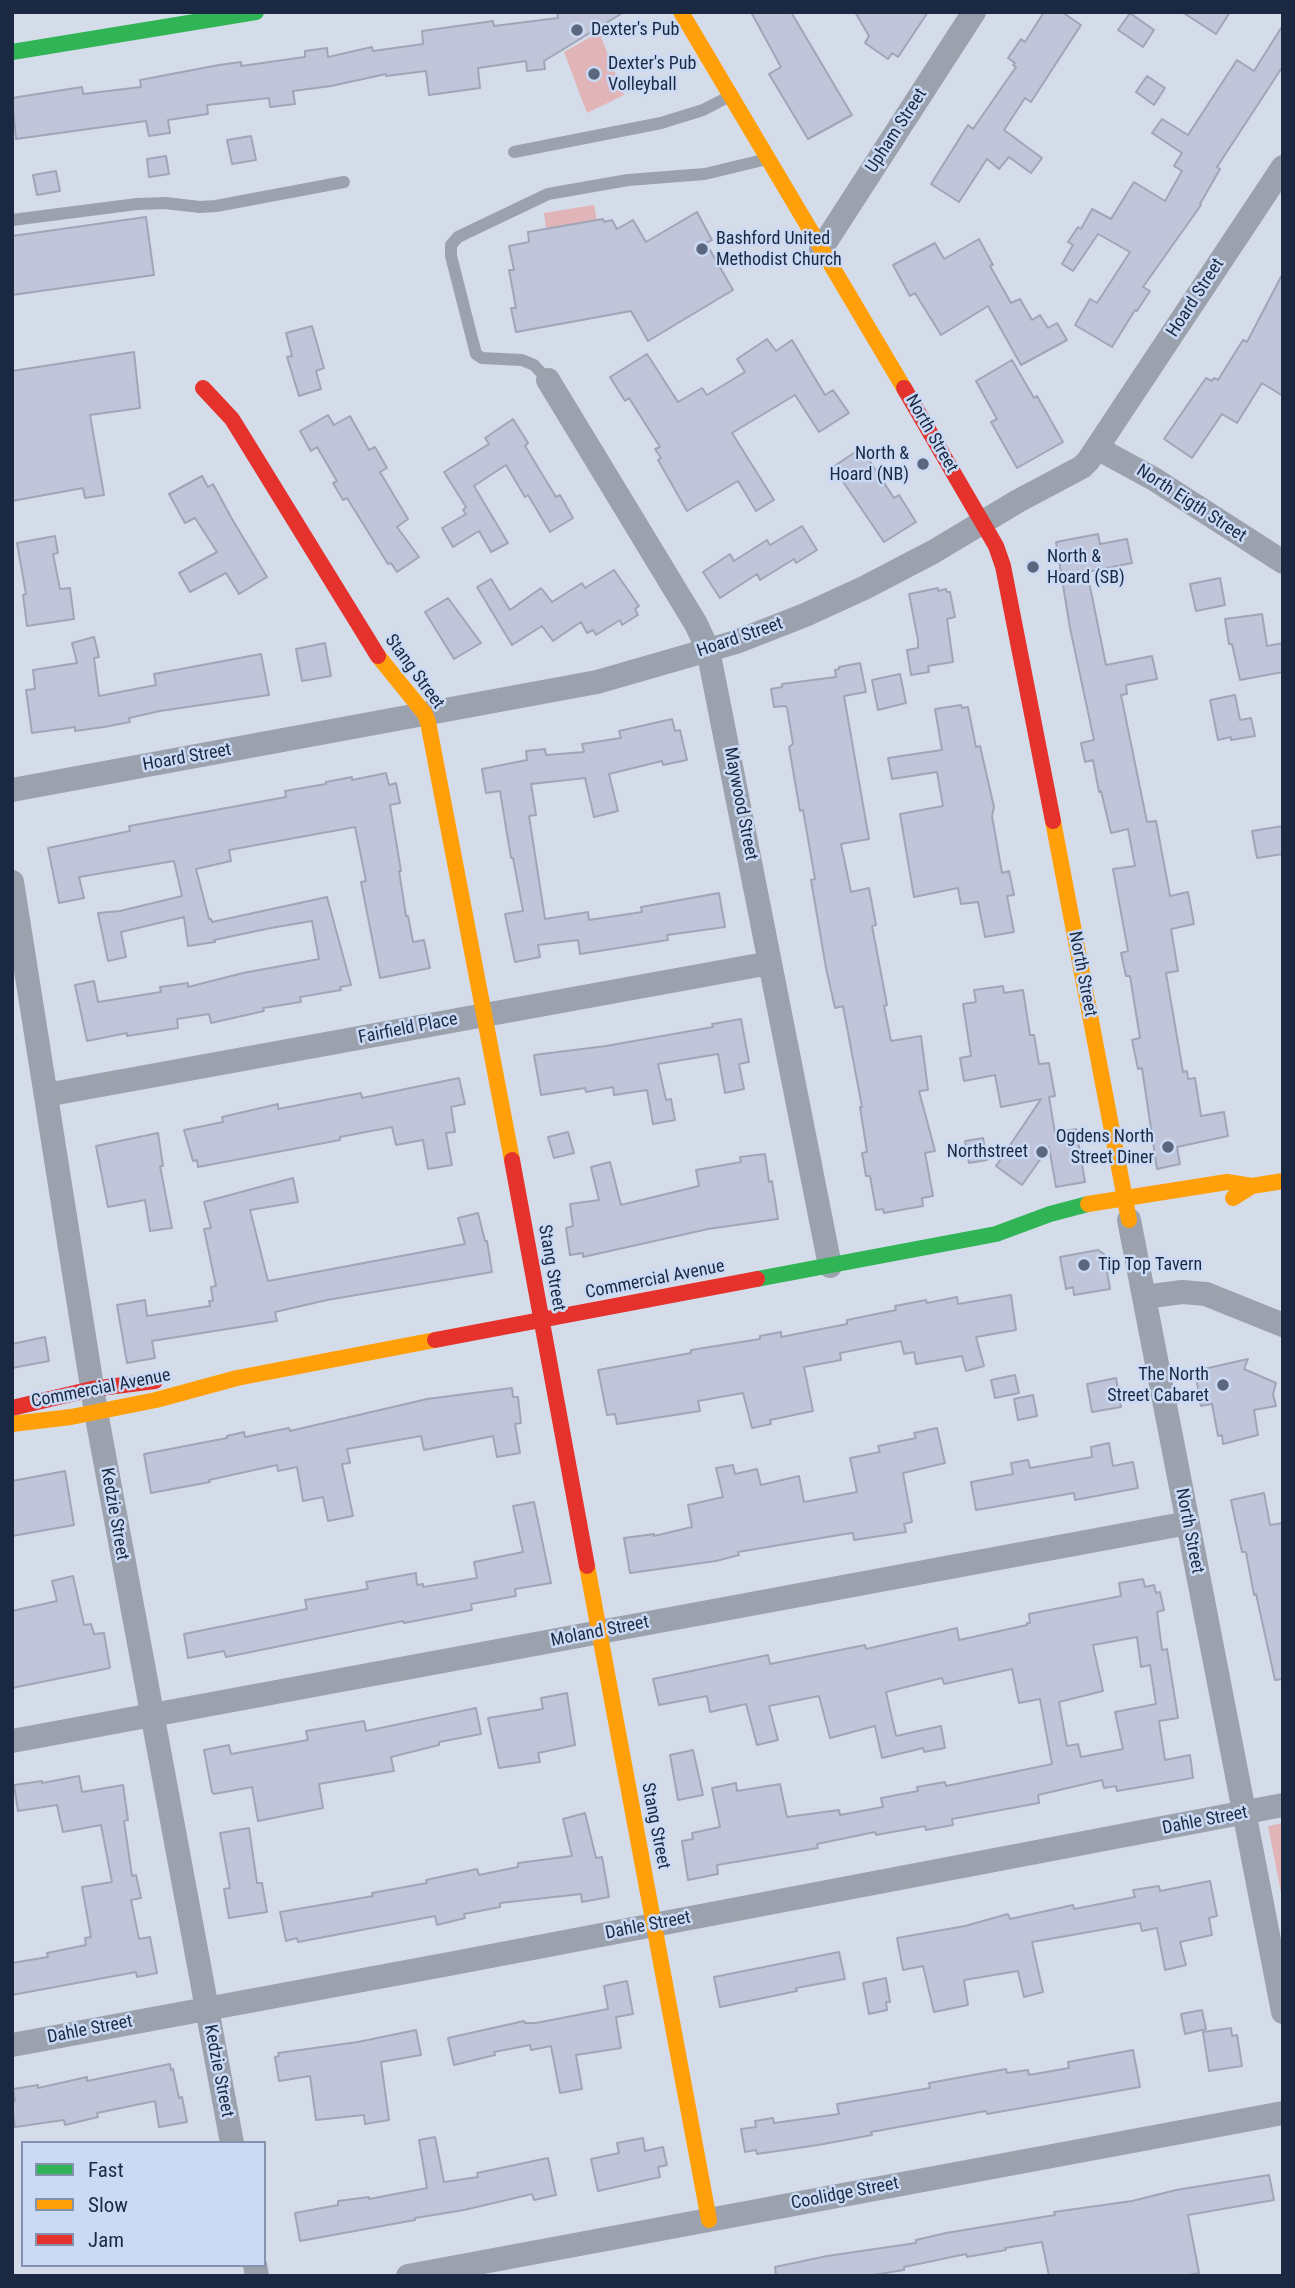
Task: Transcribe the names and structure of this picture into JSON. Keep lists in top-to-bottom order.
{
  "streets": {
    "street": [
      "Upham Street",
      "Hoard Street",
      "North Street",
      "North Eigth Street",
      "Stang Street",
      "Maywood Street",
      "Fairfield Place",
      "Commercial Avenue",
      "Kedzie Street",
      "Moland Street",
      "Dahle Street",
      "Coolidge Street"
    ]
  },
  "crossings": [
    ["Upham Street", "North Street"],
    ["Hoard Street", "North Street"],
    ["Hoard Street", "North Eigth Street"],
    ["Hoard Street", "Stang Street"],
    ["Hoard Street", "Maywood Street"],
    ["North Street", "Commercial Avenue"],
    ["North Street", "Moland Street"],
    ["North Street", "Dahle Street"],
    ["Stang Street", "Fairfield Place"],
    ["Stang Street", "Commercial Avenue"],
    ["Stang Street", "Moland Street"],
    ["Stang Street", "Dahle Street"],
    ["Stang Street", "Coolidge Street"],
    ["Maywood Street", "Fairfield Place"],
    ["Maywood Street", "Commercial Avenue"],
    ["Fairfield Place", "Kedzie Street"],
    ["Commercial Avenue", "Kedzie Street"],
    ["Kedzie Street", "Moland Street"],
    ["Kedzie Street", "Dahle Street"]
  ],
  "places": [
    "Dexter's Pub",
    "Dexter's Pub Volleyball",
    "Bashford United Methodist Church",
    "North & Hoard (NB)",
    "North & Hoard (SB)",
    "Ogdens North Street Diner",
    "Northstreet",
    "Tip Top Tavern",
    "The North Street Cabaret"
  ],
  "legend": ["Fast", "Slow", "Jam"]
}
